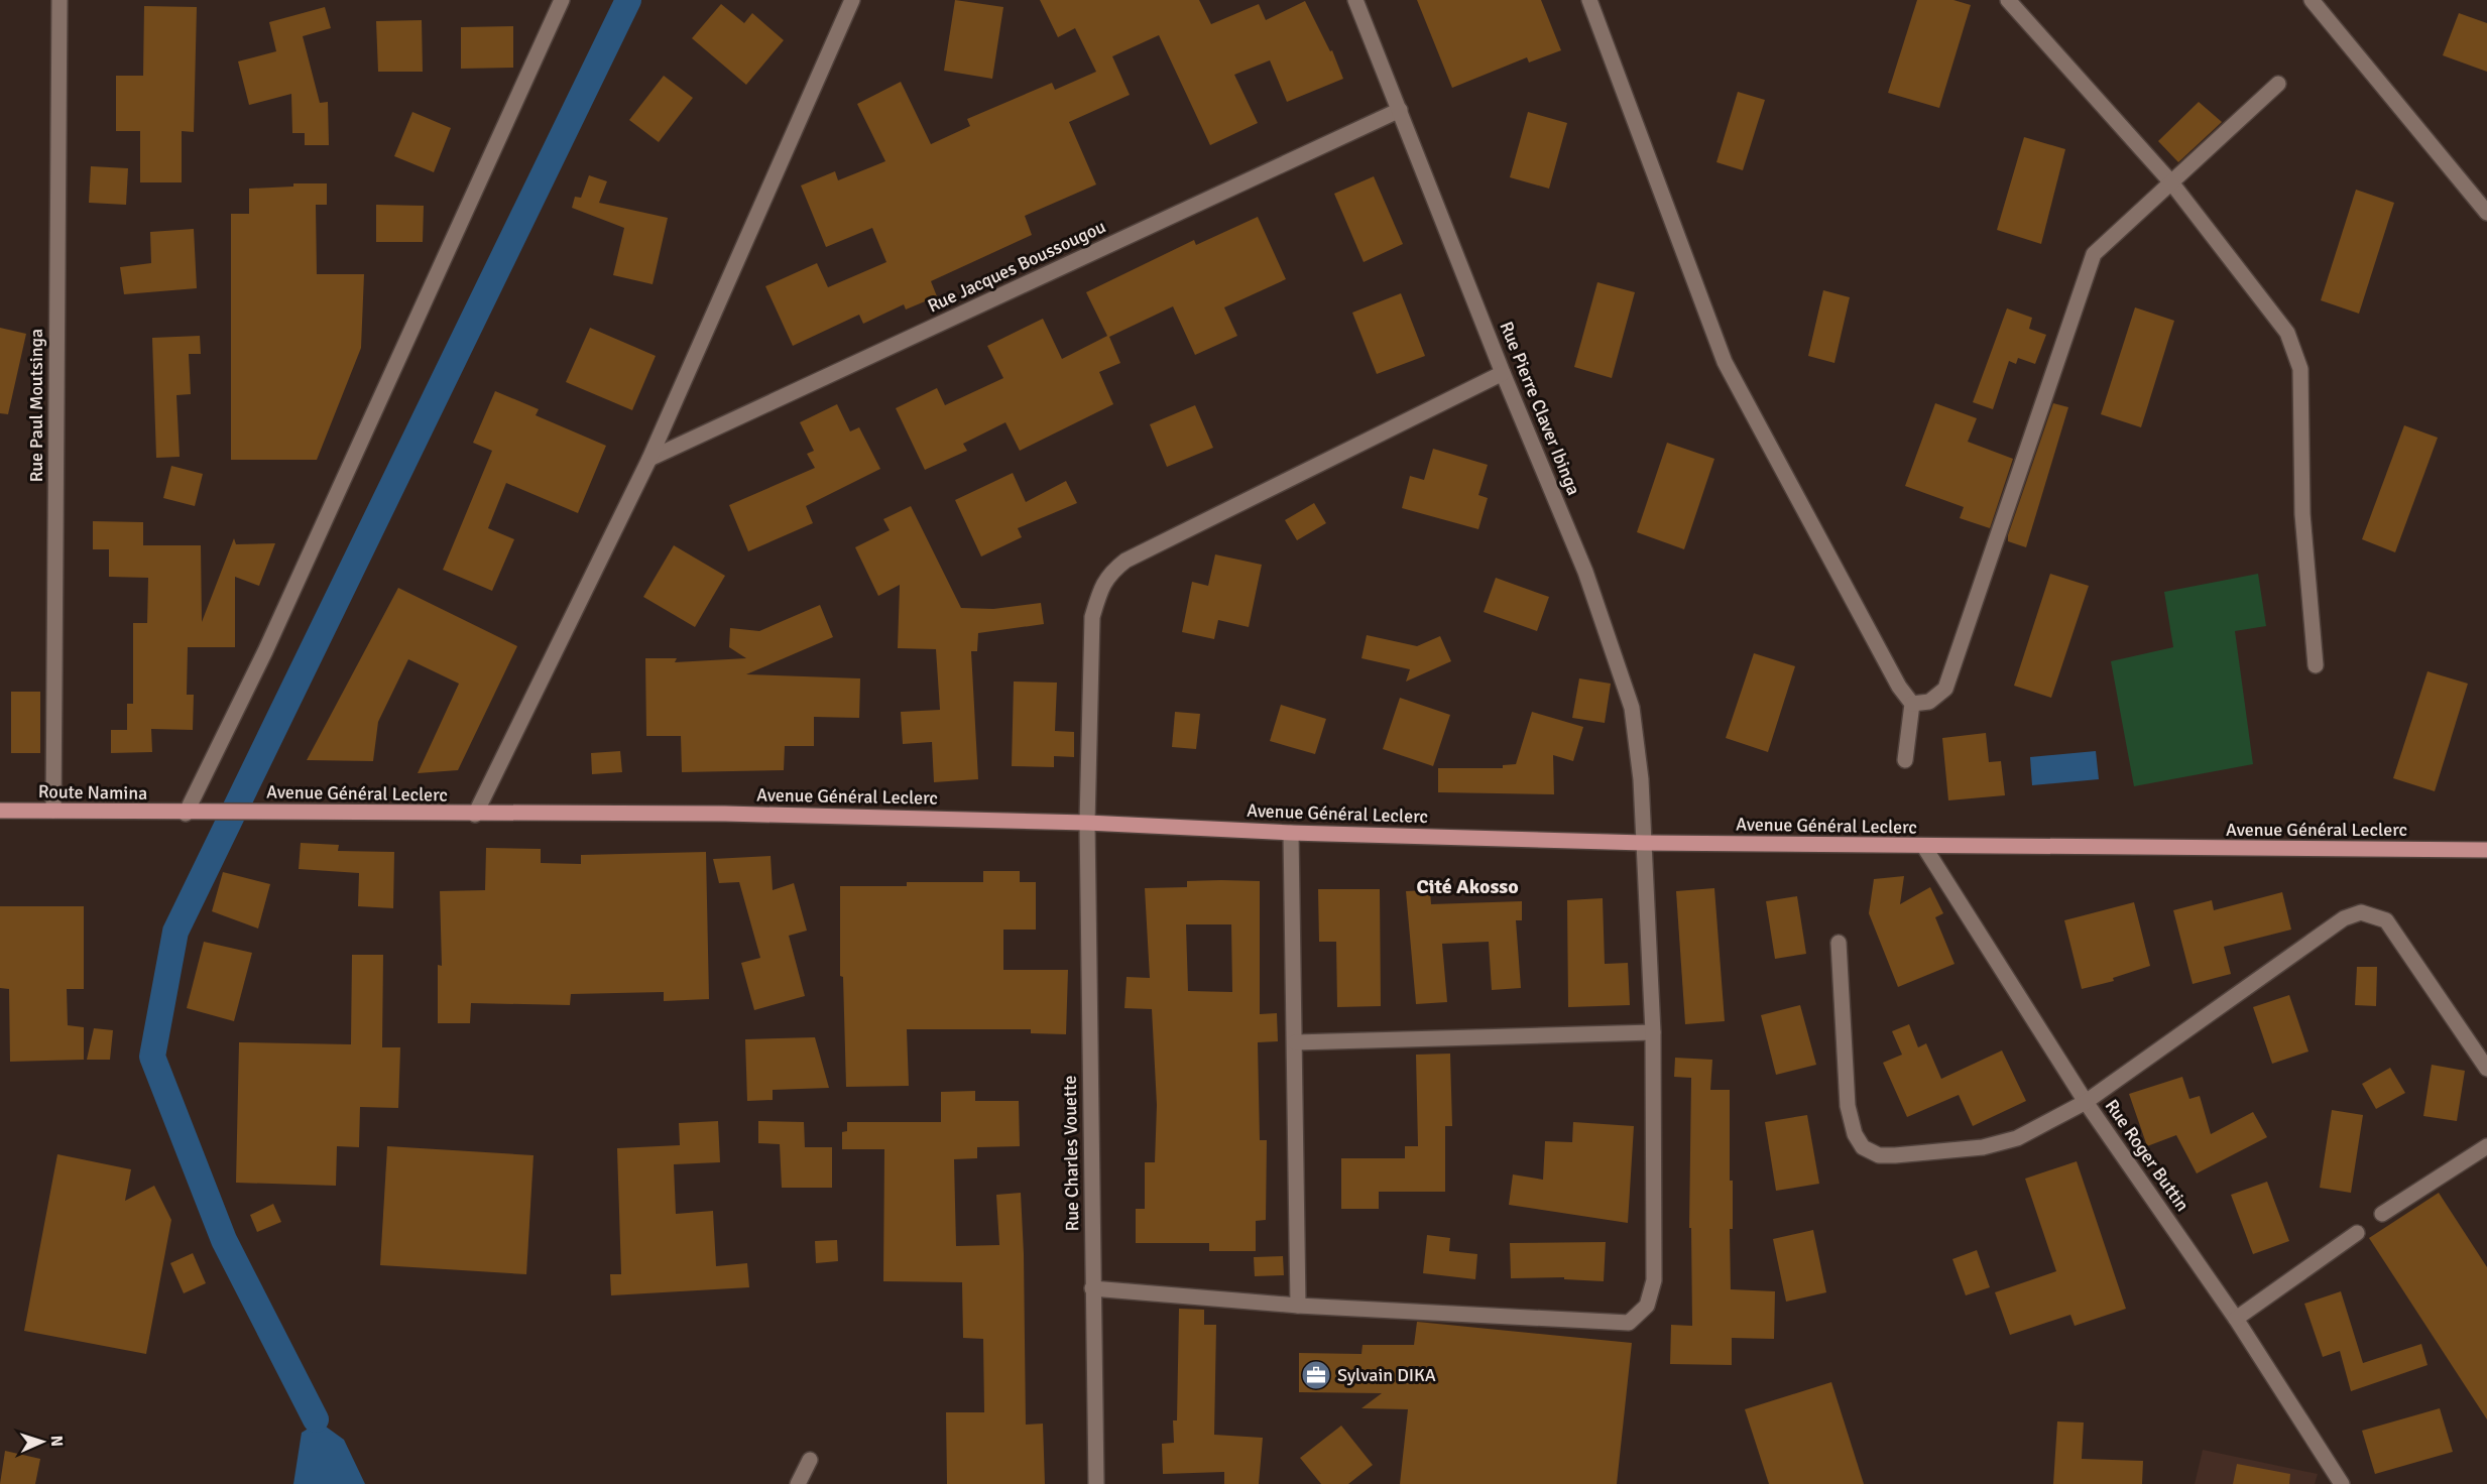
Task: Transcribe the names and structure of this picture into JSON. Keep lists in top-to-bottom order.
{
  "streets": {
    "main road": ["Route Namina", "Avenue Général Leclerc"],
    "street": [
      "Rue Jacques Boussougou",
      "Rue Paul Moutsinga",
      "Rue Pierre Claver Ibinga",
      "Rue Charles Vouette",
      "Rue Roger Buttin"
    ]
  },
  "crossings": [
    ["Rue Jacques Boussougou", "Rue Pierre Claver Ibinga"],
    ["Rue Paul Moutsinga", "Route Namina"],
    ["Rue Pierre Claver Ibinga", "Avenue Général Leclerc"],
    ["Rue Pierre Claver Ibinga", "Rue Charles Vouette"],
    ["Route Namina", "Avenue Général Leclerc"],
    ["Avenue Général Leclerc", "Rue Charles Vouette"],
    ["Avenue Général Leclerc", "Rue Roger Buttin"]
  ],
  "districts": ["Cité Akosso"],
  "places": {
    "office": ["Sylvain DIKA"]
  },
  "north": "right"
}
